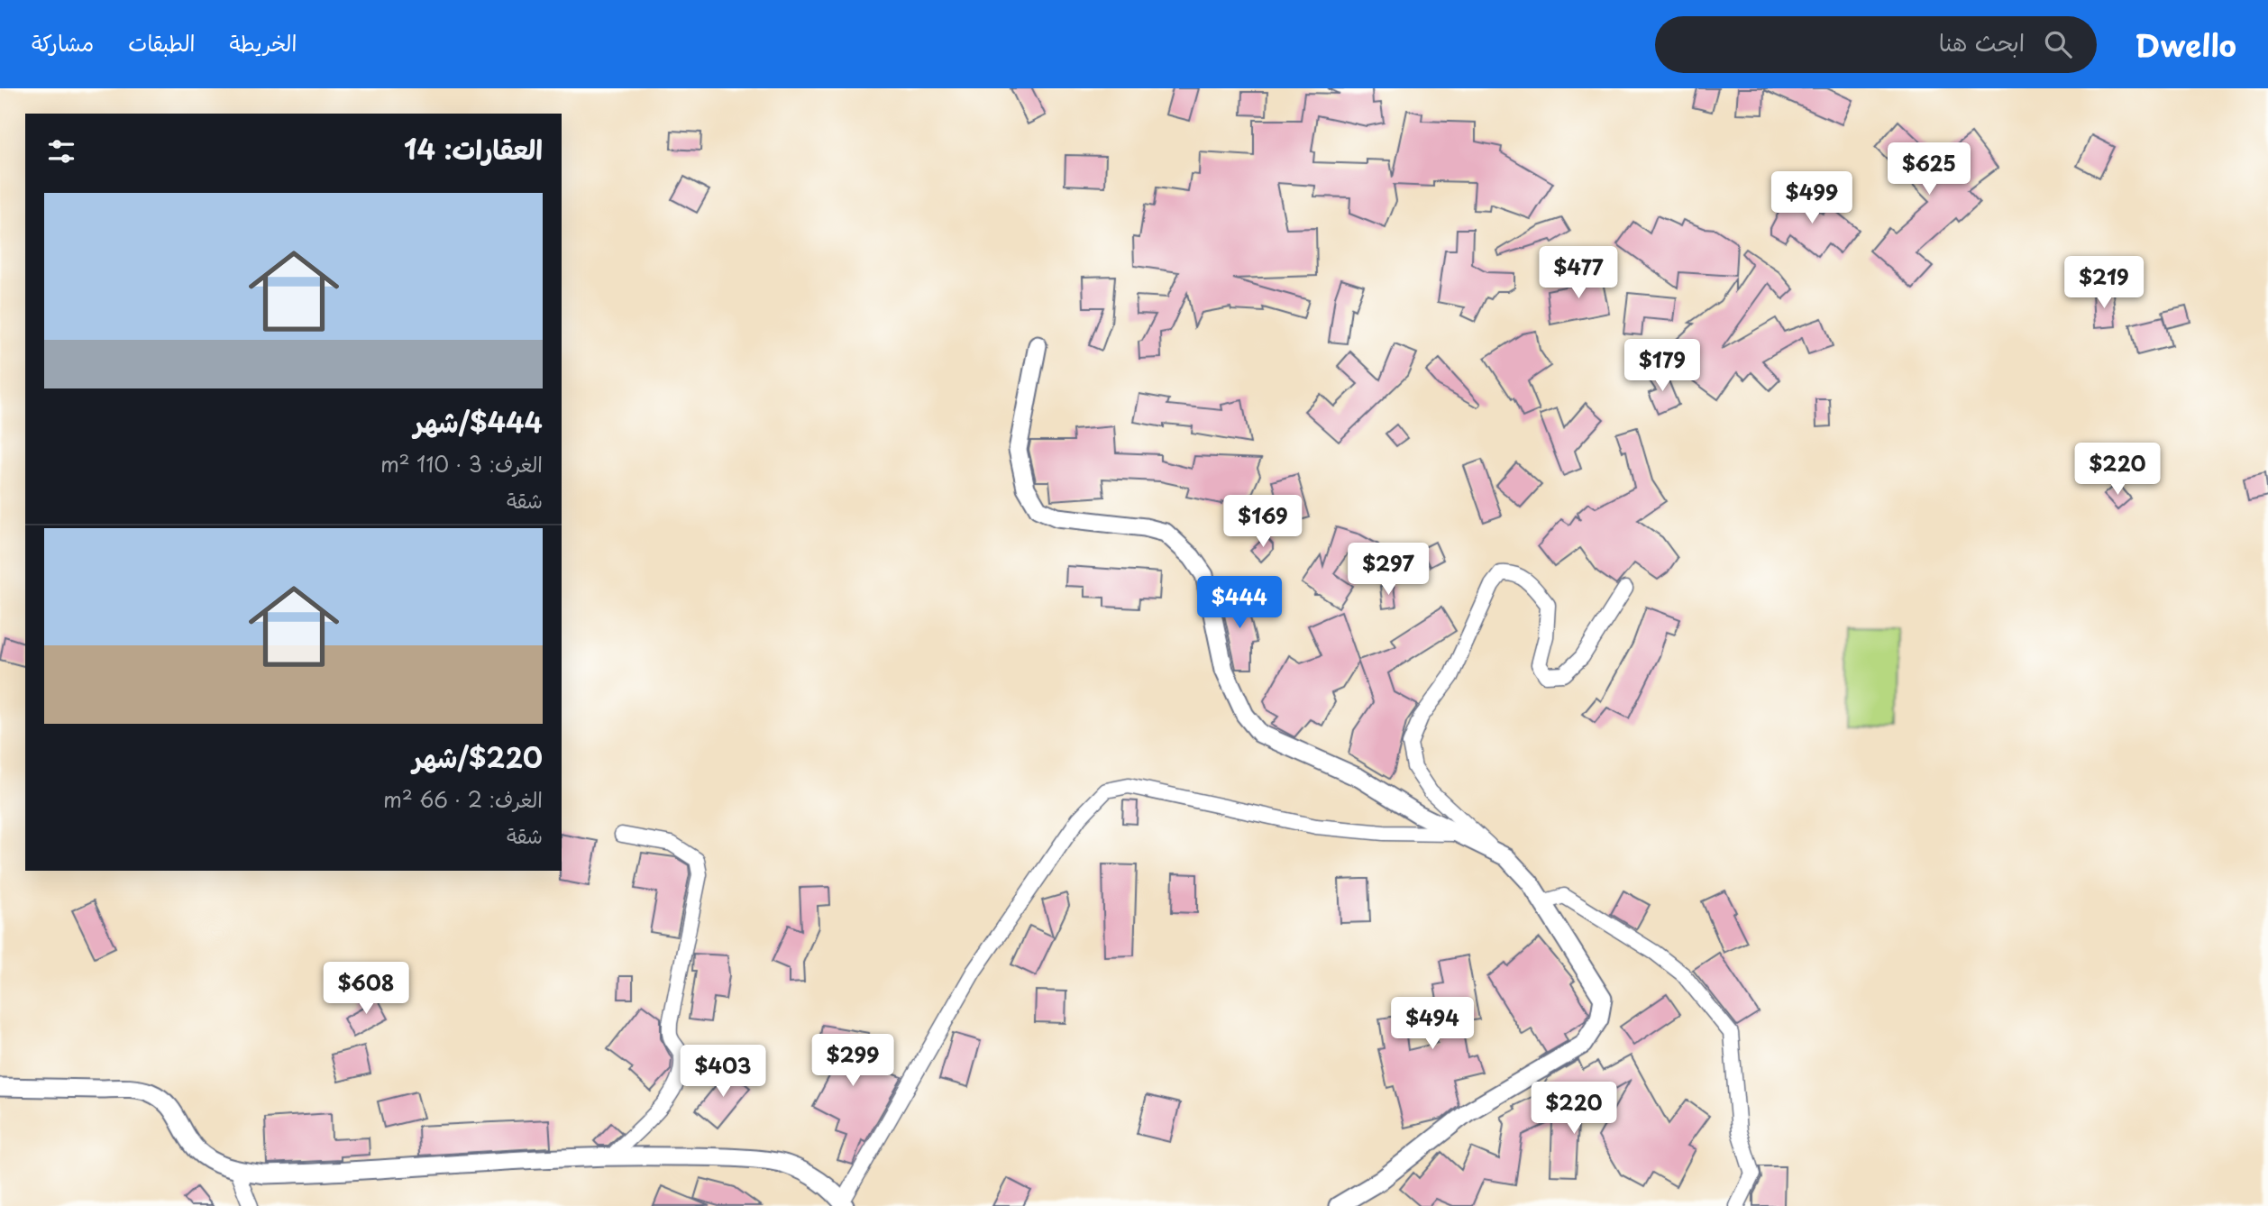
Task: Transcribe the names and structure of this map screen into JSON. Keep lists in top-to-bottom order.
{
  "page": {
    "header": "Dwello",
    "search": "ابحث هنا",
    "nav": ["الخريطة", "الطبقات", "مشاركة"],
    "heading": "العقارات: 14",
    "price": [
      "$625",
      "$499",
      "$477",
      "$219",
      "$179",
      "$220",
      "$169",
      "$297",
      "$444",
      "$608",
      "$494",
      "$299",
      "$403",
      "$220"
    ],
    "list": [
      {
        "name": "$444/شهر",
        "note": "الغرف: 3 · 110 m² · شقة"
      },
      {
        "name": "$220/شهر",
        "note": "الغرف: 2 · 66 m² · شقة"
      }
    ]
  }
}
